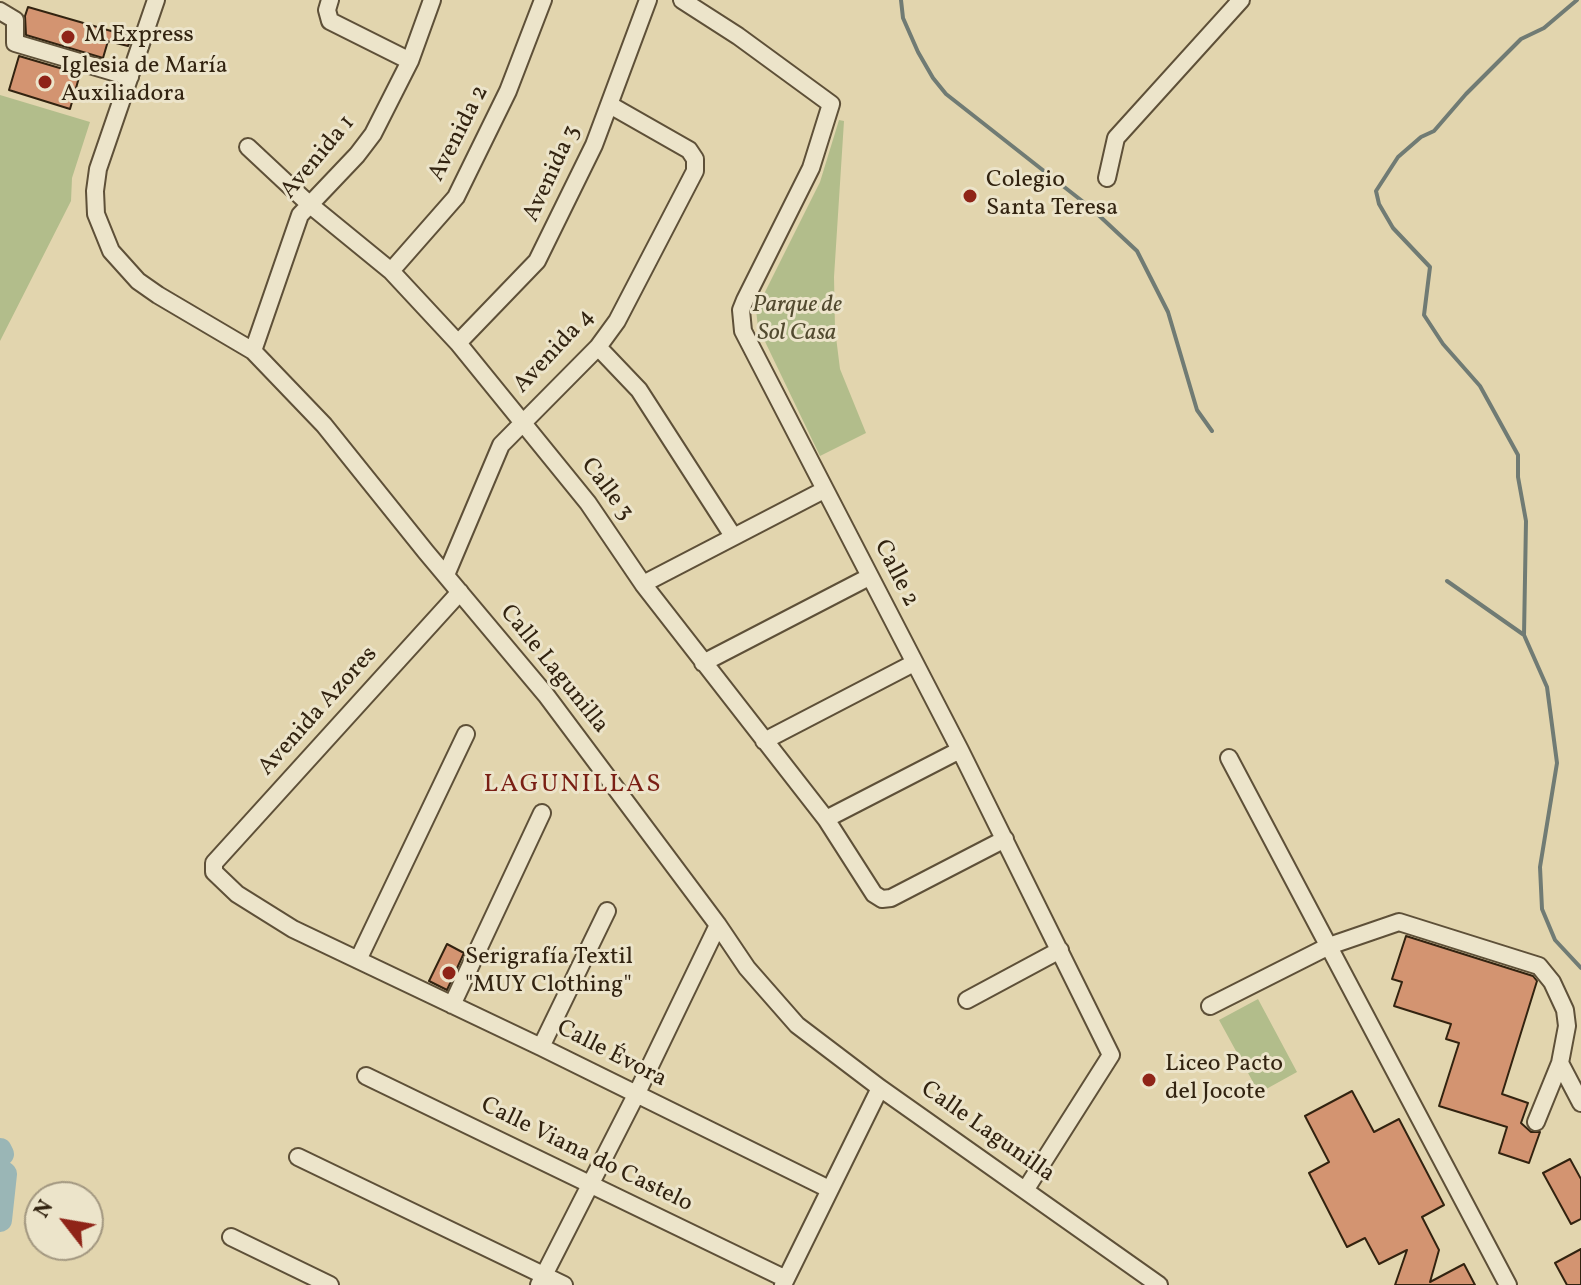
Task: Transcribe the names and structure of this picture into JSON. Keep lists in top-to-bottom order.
{
  "streets": {
    "street": [
      "Avenida 2",
      "Avenida 1",
      "Avenida 3",
      "Avenida 4",
      "Calle 3",
      "Calle 2",
      "Calle Lagunilla",
      "Avenida Azores",
      "Calle Évora",
      "Calle Viana do Castelo"
    ]
  },
  "crossings": [
    ["Avenida 2", "Calle 3"],
    ["Avenida 1", "Calle 3"],
    ["Avenida 1", "Calle Lagunilla"],
    ["Avenida 3", "Avenida 4"],
    ["Avenida 3", "Calle 3"],
    ["Avenida 4", "Calle 3"],
    ["Avenida 4", "Calle Lagunilla"],
    ["Calle 3", "Calle 2"],
    ["Calle 2", "Calle Lagunilla"],
    ["Calle Lagunilla", "Avenida Azores"],
    ["Avenida Azores", "Calle Évora"]
  ],
  "districts": ["LAGUNILLAS"],
  "parks": ["Parque de Sol Casa"],
  "places": [
    "M Express",
    "Iglesia de María Auxiliadora",
    "Colegio Santa Teresa",
    "Serigrafía Textil \"MUY Clothing\"",
    "Liceo Pacto del Jocote"
  ],
  "north": "top left"
}
